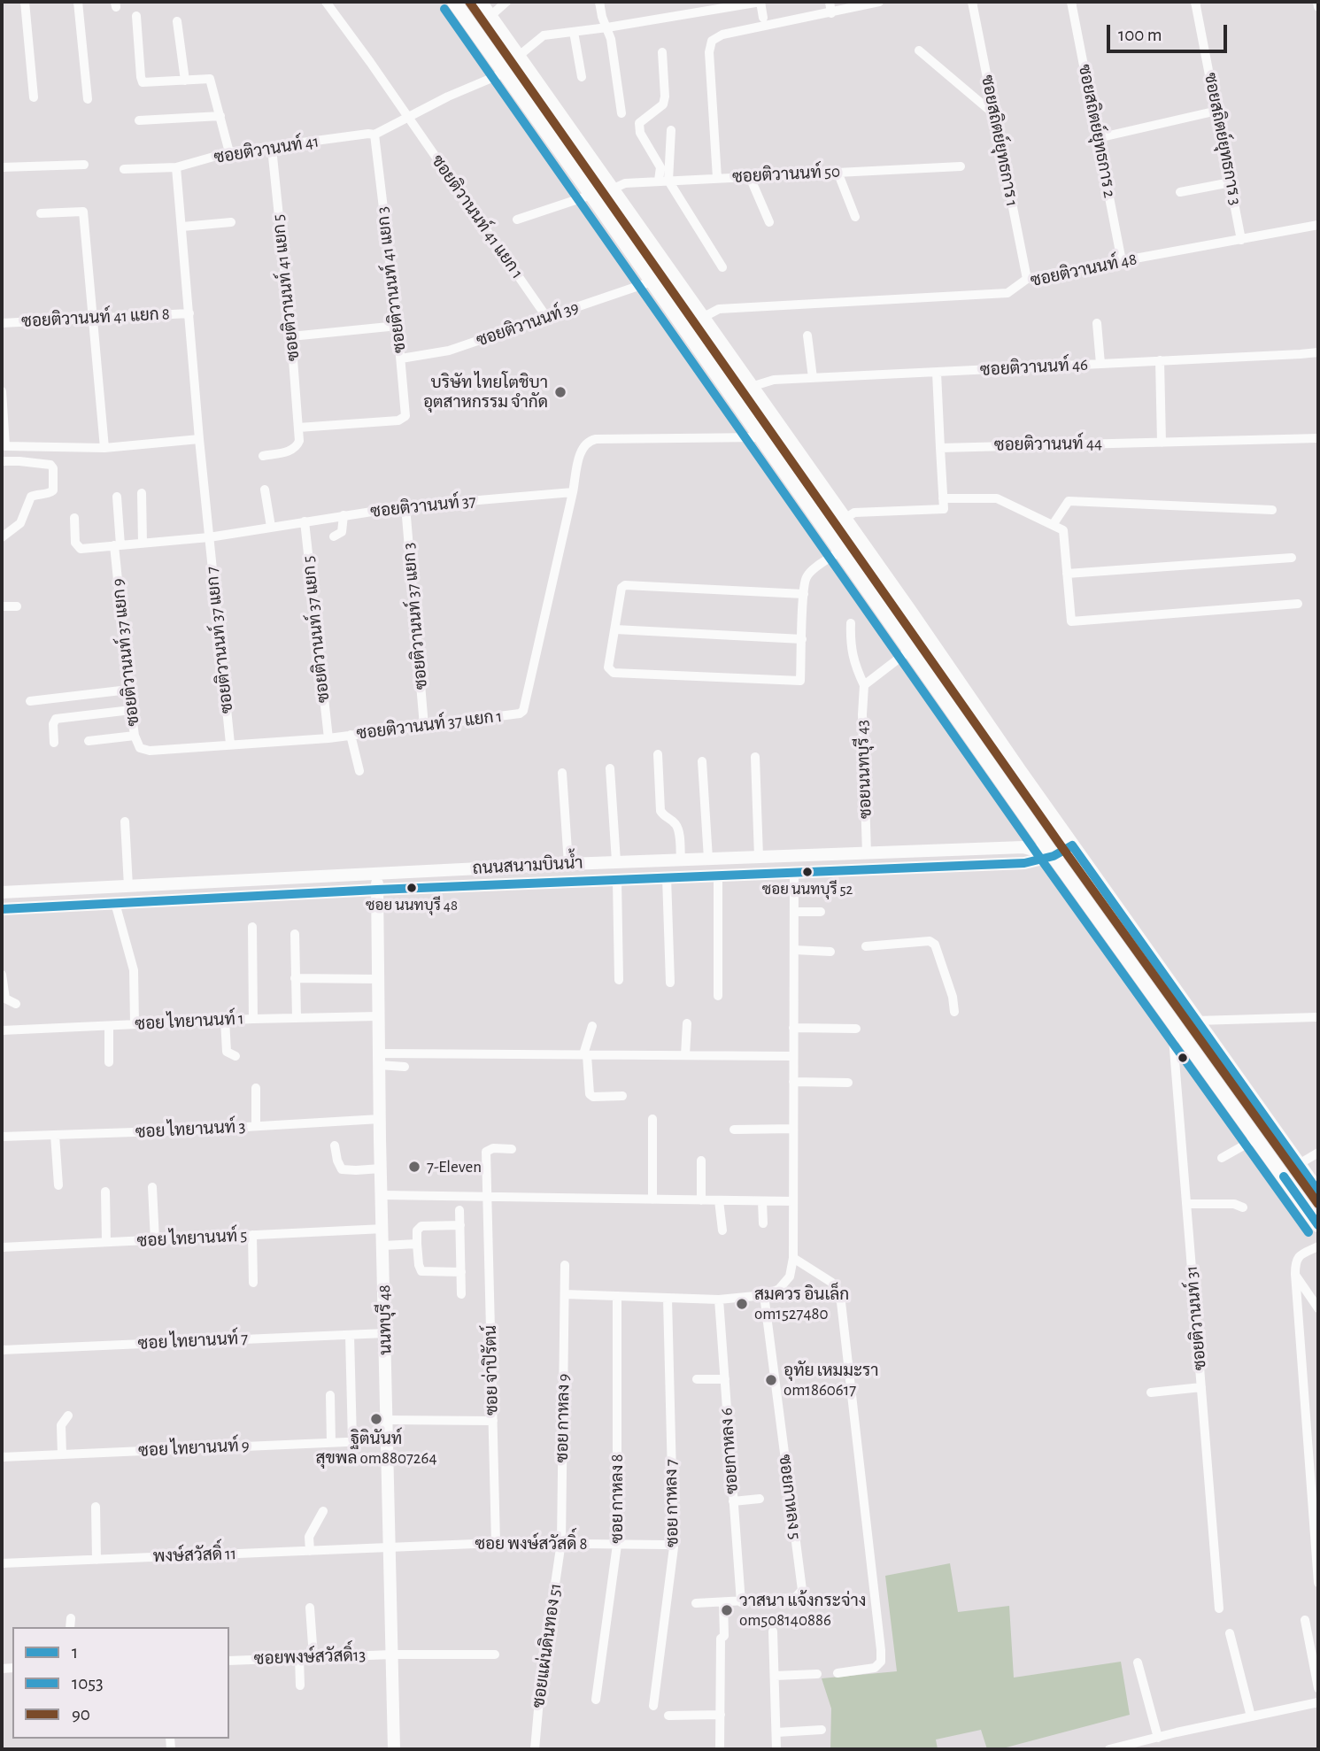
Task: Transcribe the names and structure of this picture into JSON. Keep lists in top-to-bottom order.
{
  "streets": {
    "main road": ["ถนนสนามบินน้ำ", "นนทบุรี 48"],
    "street": [
      "ซอยสถิตย์ยุทธการ 2",
      "ซอยสถิตย์ยุทธการ 3",
      "ซอยสถิตย์ยุทธการ 1",
      "ซอยติวานนท์ 41",
      "ซอยติวานนท์ 50",
      "ซอยติวานนท์ 41 แยก 1",
      "ซอยติวานนท์ 48",
      "ซอยติวานนท์ 41 แยก 3",
      "ซอยติวานนท์ 41 แยก 5",
      "ซอยติวานนท์ 41 แยก 8",
      "ซอยติวานนท์ 39",
      "ซอยติวานนท์ 46",
      "ซอยติวานนท์ 44",
      "ซอยติวานนท์ 37",
      "ซอยติวานนท์ 37 แยก 3",
      "ซอยติวานนท์ 37 แยก 5",
      "ซอยติวานนท์ 37 แยก 7",
      "ซอยติวานนท์ 37 แยก 9",
      "ซอยติวานนท์ 37 แยก 1",
      "ซอยนนทบุรี 43",
      "ซอย ไทยานนท์ 1",
      "ซอย ไทยานนท์ 3",
      "ซอย ไทยานนท์ 5",
      "ซอยติวานนท์ 31",
      "ซอย ไทยานนท์ 7",
      "ซอย จ่าปิรัตน์",
      "ซอย กาหลง 9",
      "ซอย ไทยานนท์ 9",
      "ซอยกาหลง 6",
      "ซอยกาหลง 5",
      "ซอย กาหลง 8",
      "ซอย กาหลง 7",
      "ซอย พงษ์สวัสดิ์ 8",
      "พงษ์สวัสดิ์ 11",
      "ซอยแผ่นดินทอง 51",
      "ซอยพงษ์สวัสดิ์13"
    ]
  },
  "crossings": [
    ["ซอยสถิตย์ยุทธการ 2", "ซอยติวานนท์ 48"],
    ["ซอยสถิตย์ยุทธการ 3", "ซอยติวานนท์ 48"],
    ["ซอยสถิตย์ยุทธการ 1", "ซอยติวานนท์ 48"],
    ["ซอยติวานนท์ 41", "ซอยติวานนท์ 41 แยก 1"],
    ["ซอยติวานนท์ 41", "ซอยติวานนท์ 41 แยก 3"],
    ["ซอยติวานนท์ 41", "ซอยติวานนท์ 41 แยก 5"],
    ["ซอยติวานนท์ 41 แยก 1", "ซอยติวานนท์ 39"],
    ["ซอยติวานนท์ 41 แยก 3", "ซอยติวานนท์ 41 แยก 5"],
    ["ซอยติวานนท์ 41 แยก 3", "ซอยติวานนท์ 39"],
    ["ซอยติวานนท์ 37", "ซอยติวานนท์ 37 แยก 3"],
    ["ซอยติวานนท์ 37", "ซอยติวานนท์ 37 แยก 5"],
    ["ซอยติวานนท์ 37", "ซอยติวานนท์ 37 แยก 7"],
    ["ซอยติวานนท์ 37", "ซอยติวานนท์ 37 แยก 9"],
    ["ซอยติวานนท์ 37", "ซอยติวานนท์ 37 แยก 1"],
    ["ซอยติวานนท์ 37 แยก 3", "ซอยติวานนท์ 37 แยก 1"],
    ["ซอยติวานนท์ 37 แยก 5", "ซอยติวานนท์ 37 แยก 1"],
    ["ซอยติวานนท์ 37 แยก 7", "ซอยติวานนท์ 37 แยก 1"],
    ["ซอยติวานนท์ 37 แยก 9", "ซอยติวานนท์ 37 แยก 1"],
    ["ซอยนนทบุรี 43", "ถนนสนามบินน้ำ"],
    ["ถนนสนามบินน้ำ", "นนทบุรี 48"],
    ["ซอย ไทยานนท์ 1", "นนทบุรี 48"],
    ["ซอย ไทยานนท์ 3", "นนทบุรี 48"],
    ["ซอย ไทยานนท์ 5", "นนทบุรี 48"],
    ["นนทบุรี 48", "ซอย ไทยานนท์ 7"],
    ["นนทบุรี 48", "ซอย ไทยานนท์ 9"],
    ["นนทบุรี 48", "ซอย พงษ์สวัสดิ์ 8"],
    ["นนทบุรี 48", "พงษ์สวัสดิ์ 11"],
    ["นนทบุรี 48", "ซอยพงษ์สวัสดิ์13"],
    ["ซอย จ่าปิรัตน์", "ซอย พงษ์สวัสดิ์ 8"],
    ["ซอย กาหลง 9", "ซอย พงษ์สวัสดิ์ 8"],
    ["ซอย กาหลง 9", "ซอยแผ่นดินทอง 51"],
    ["ซอยกาหลง 6", "ซอยกาหลง 5"],
    ["ซอย กาหลง 8", "ซอย พงษ์สวัสดิ์ 8"],
    ["ซอย กาหลง 7", "ซอย พงษ์สวัสดิ์ 8"],
    ["ซอย พงษ์สวัสดิ์ 8", "พงษ์สวัสดิ์ 11"],
    ["ซอย พงษ์สวัสดิ์ 8", "ซอยแผ่นดินทอง 51"]
  ],
  "places": [
    "บริษัท ไทยโตชิบา อุตสาหกรรม จำกัด",
    "ซอย นนทบุรี 52",
    "ซอย นนทบุรี 48",
    "7-Eleven",
    "สมควร อินเล็ก om1527480",
    "อุทัย เหมมะรา om1860617",
    "ฐิตินันท์ สุขพล om8807264",
    "วาสนา แจ้งกระจ่าง om508140886"
  ],
  "lines": ["transit line 90", "transit line 1053", "transit line 1"],
  "legend": ["1", "1053", "90"],
  "scale_bar": "100 m"
}
